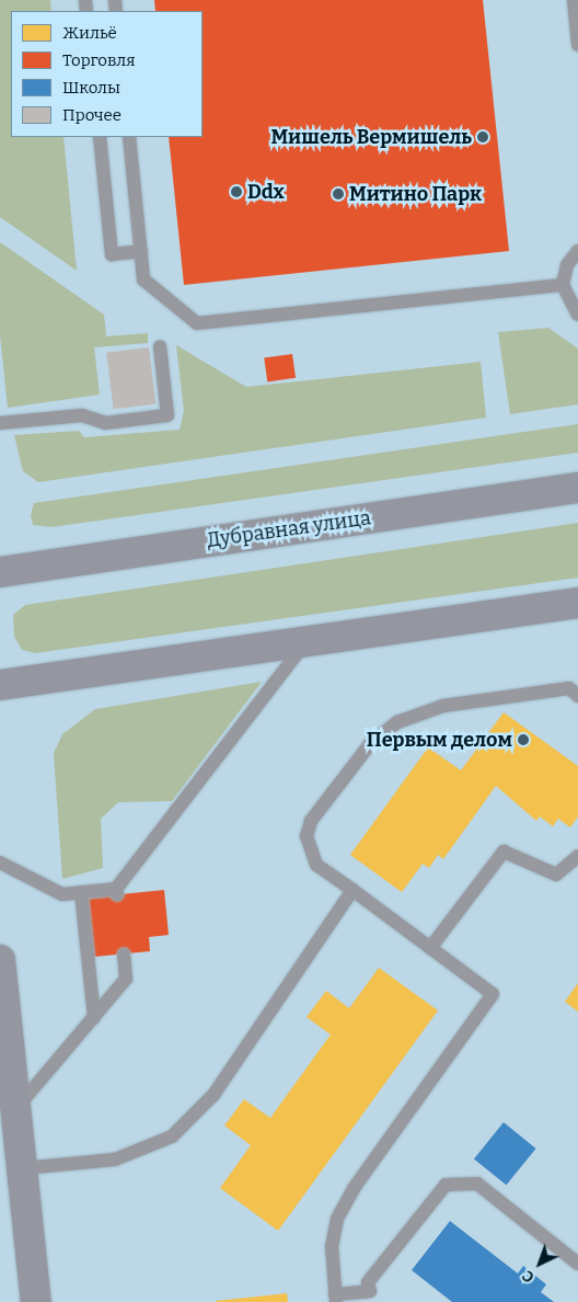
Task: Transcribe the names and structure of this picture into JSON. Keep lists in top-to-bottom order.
{
  "streets": {
    "main road": ["Дубравная улица"]
  },
  "places": [
    "Мишель Вермишель",
    "Ddx",
    "Митино Парк",
    "Первым делом"
  ],
  "legend": [
    "Жильё",
    "Торговля",
    "Школы",
    "Прочее"
  ],
  "north": "bottom left"
}
